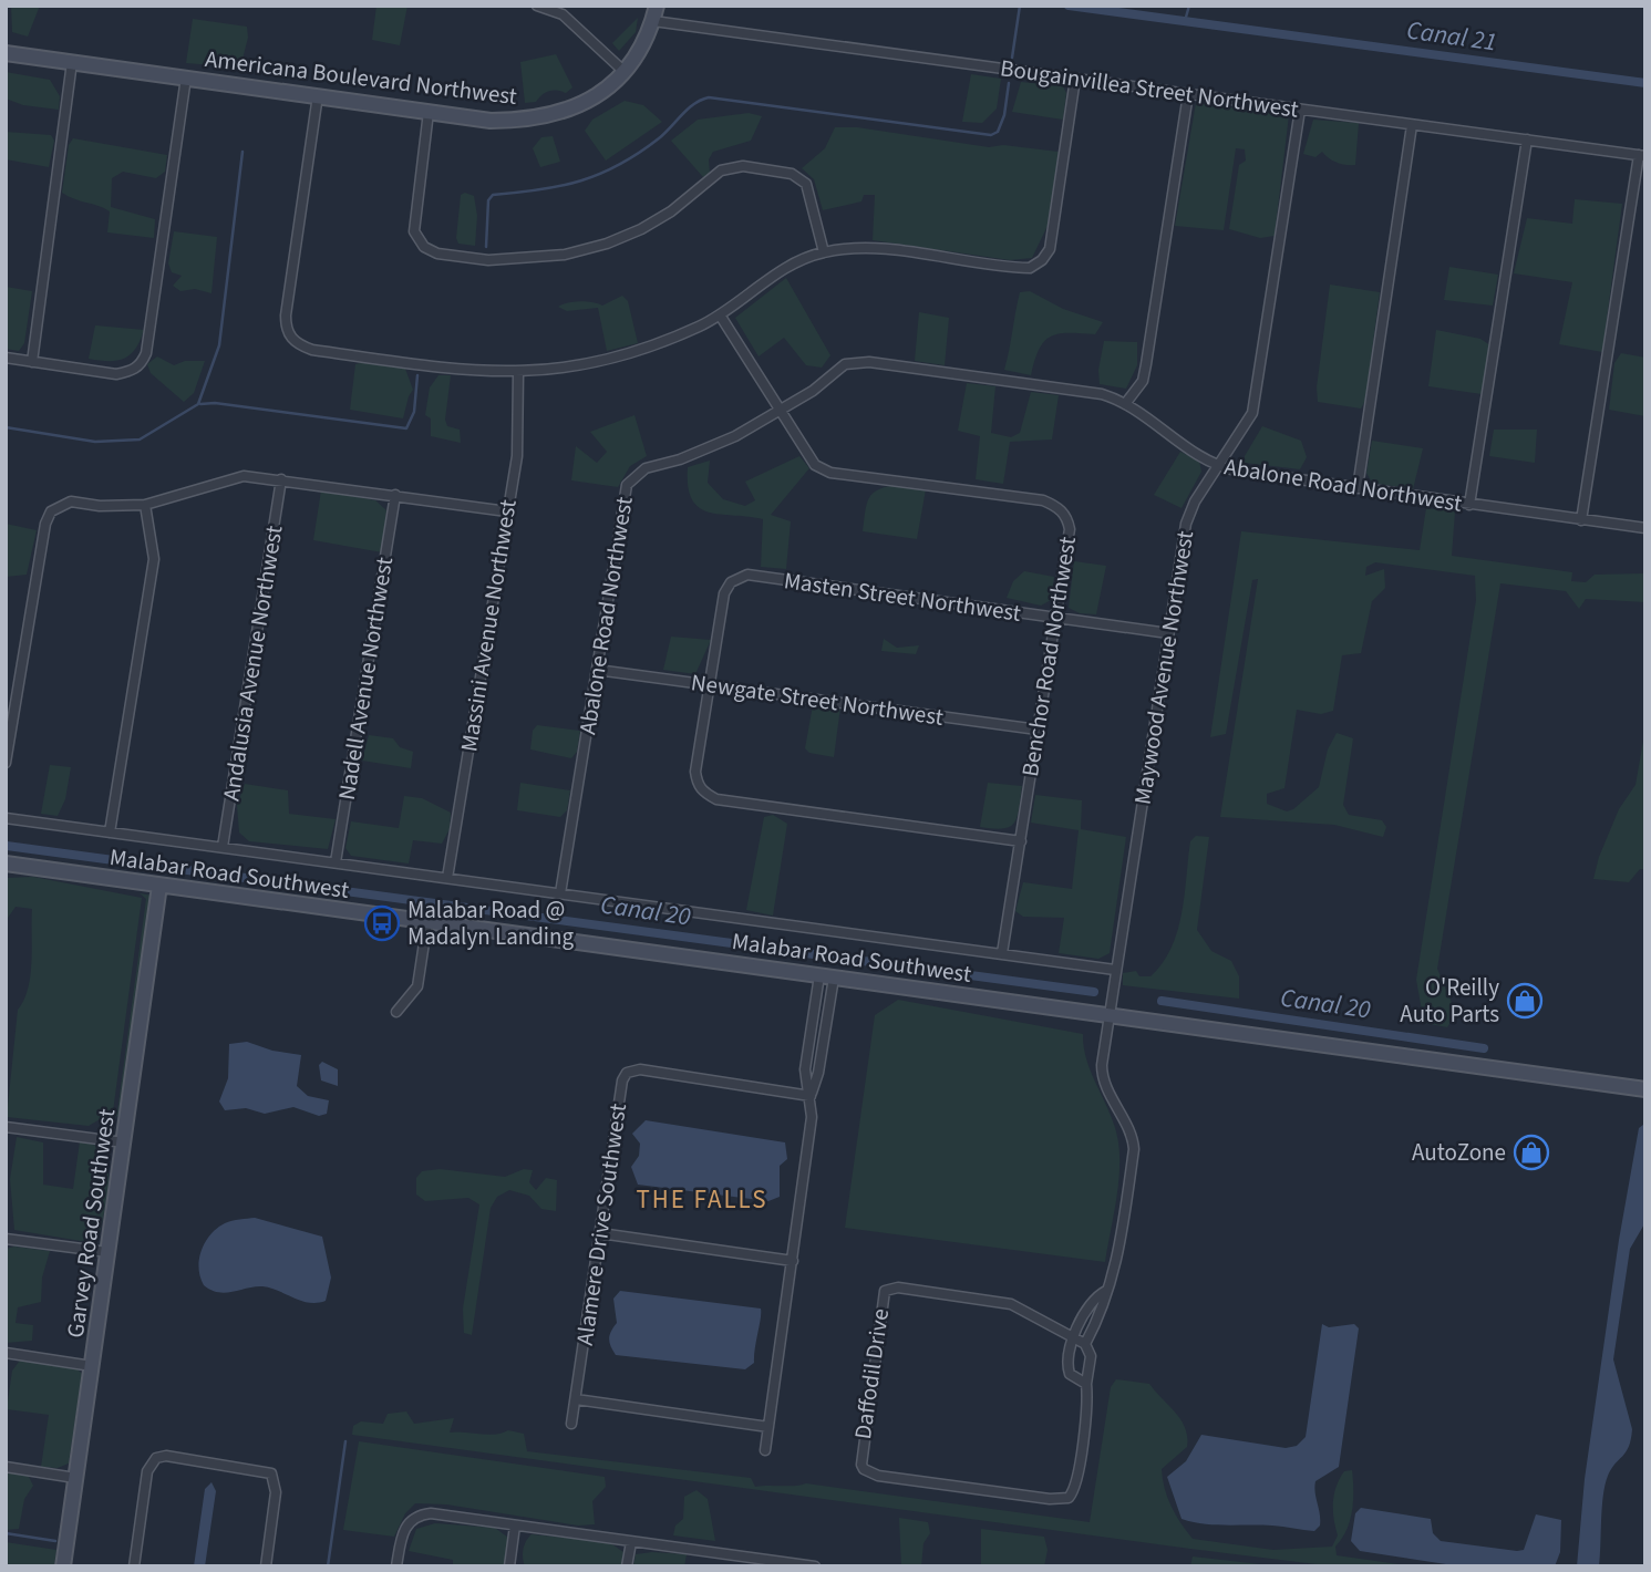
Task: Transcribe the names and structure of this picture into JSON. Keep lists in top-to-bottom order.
{
  "streets": {
    "main road": ["Americana Boulevard Northwest", "Malabar Road Southwest", "Garvey Road Southwest"],
    "street": [
      "Bougainvillea Street Northwest",
      "Abalone Road Northwest",
      "Masten Street Northwest",
      "Massini Avenue Northwest",
      "Benchor Road Northwest",
      "Andalusia Avenue Northwest",
      "Maywood Avenue Northwest",
      "Nadell Avenue Northwest",
      "Newgate Street Northwest",
      "Alamere Drive Southwest",
      "Daffodil Drive"
    ]
  },
  "crossings": [
    ["Americana Boulevard Northwest", "Bougainvillea Street Northwest"],
    ["Bougainvillea Street Northwest", "Maywood Avenue Northwest"],
    ["Abalone Road Northwest", "Benchor Road Northwest"],
    ["Abalone Road Northwest", "Maywood Avenue Northwest"],
    ["Abalone Road Northwest", "Newgate Street Northwest"],
    ["Masten Street Northwest", "Benchor Road Northwest"],
    ["Masten Street Northwest", "Maywood Avenue Northwest"],
    ["Masten Street Northwest", "Newgate Street Northwest"],
    ["Benchor Road Northwest", "Newgate Street Northwest"],
    ["Maywood Avenue Northwest", "Malabar Road Southwest"],
    ["Maywood Avenue Northwest", "Daffodil Drive"],
    ["Malabar Road Southwest", "Garvey Road Southwest"]
  ],
  "districts": ["THE FALLS"],
  "water": ["Canal 21", "Canal 20"],
  "places": {
    "bus stop": ["Malabar Road @ Madalyn Landing"],
    "shop": ["O'Reilly Auto Parts", "AutoZone"]
  }
}
